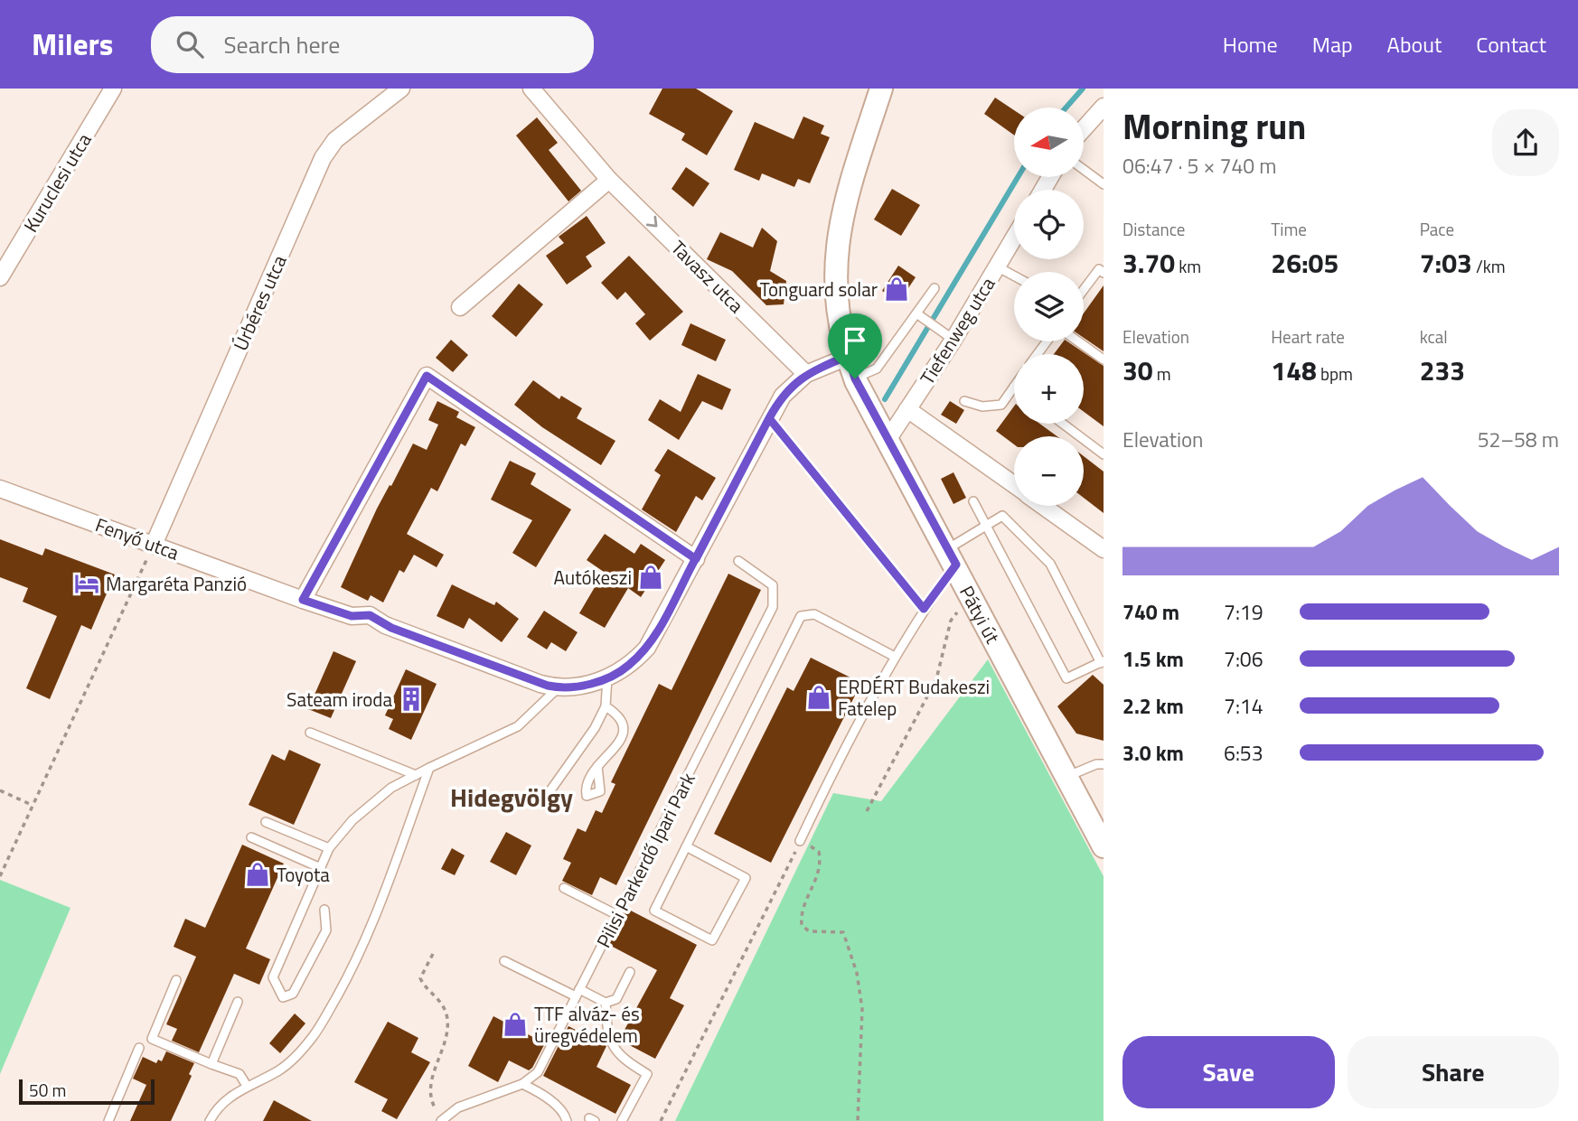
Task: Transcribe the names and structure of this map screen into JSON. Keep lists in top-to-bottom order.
{
  "streets": {
    "main road": ["Pátyi út"],
    "street": [
      "Kuruclesi utca",
      "Tavasz utca",
      "Úrbéres utca",
      "Tiefenweg utca",
      "Fenyő utca"
    ],
    "lane": ["Pilisi Parkerdő Ipari Park"]
  },
  "crossings": [
    ["Úrbéres utca", "Fenyő utca"],
    ["Tiefenweg utca", "Pátyi út"]
  ],
  "one_way": ["Tavasz utca"],
  "districts": ["Hidegvölgy"],
  "places": {
    "shop": [
      "Tonguard solar",
      "Autókeszi",
      "ERDÉRT Budakeszi Fatelep",
      "Toyota",
      "TTF alváz- és üregvédelem"
    ],
    "hotel": ["Margaréta Panzió"],
    "building": ["Sateam iroda"]
  },
  "scale_bar": "50 m",
  "north": "left",
  "page": {
    "header": "Milers",
    "search": "Search here",
    "nav": [
      "Home",
      "Map",
      "About",
      "Contact"
    ],
    "heading": ["Morning run", "06:47 · 5 × 740 m"],
    "map_buttons": ["+", "−"],
    "stats": [
      ["Distance", "3.70 km"],
      ["Time", "26:05"],
      ["Pace", "7:03 /km"],
      ["Elevation", "30 m"],
      ["Heart rate", "148 bpm"],
      ["kcal", "233"]
    ],
    "chart": ["Elevation", "52–58 m"],
    "list": [
      {
        "name": "740 m",
        "note": "7:19"
      },
      {
        "name": "1.5 km",
        "note": "7:06"
      },
      {
        "name": "2.2 km",
        "note": "7:14"
      },
      {
        "name": "3.0 km",
        "note": "6:53"
      }
    ],
    "buttons": ["Save", "Share"],
    "scale": "50 m"
  }
}
